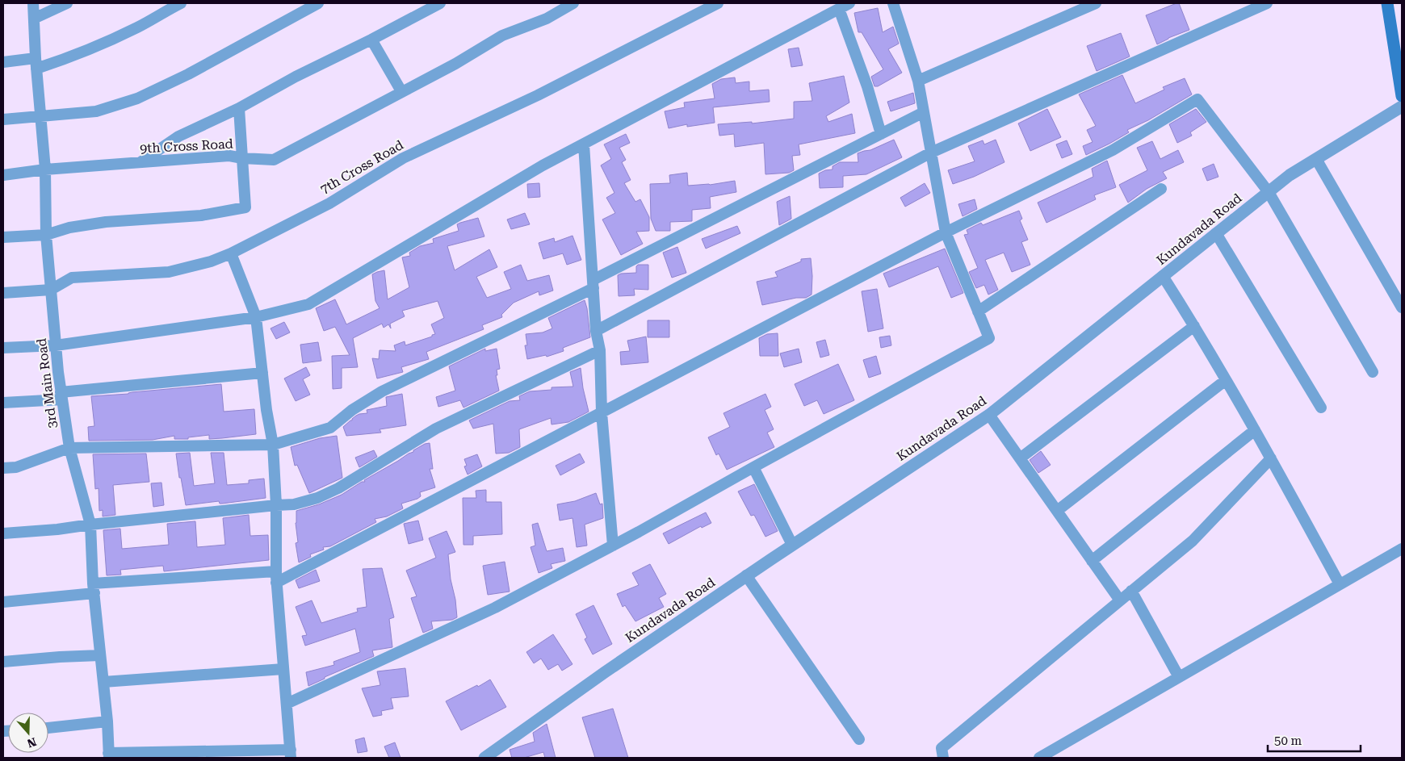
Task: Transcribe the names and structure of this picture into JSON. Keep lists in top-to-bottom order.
{
  "streets": {
    "street": [
      "9th Cross Road",
      "7th Cross Road",
      "Kundavada Road",
      "3rd Main Road"
    ]
  },
  "crossings": [
    ["9th Cross Road", "3rd Main Road"],
    ["7th Cross Road", "3rd Main Road"]
  ],
  "scale_bar": "50 m",
  "north": "bottom"
}
